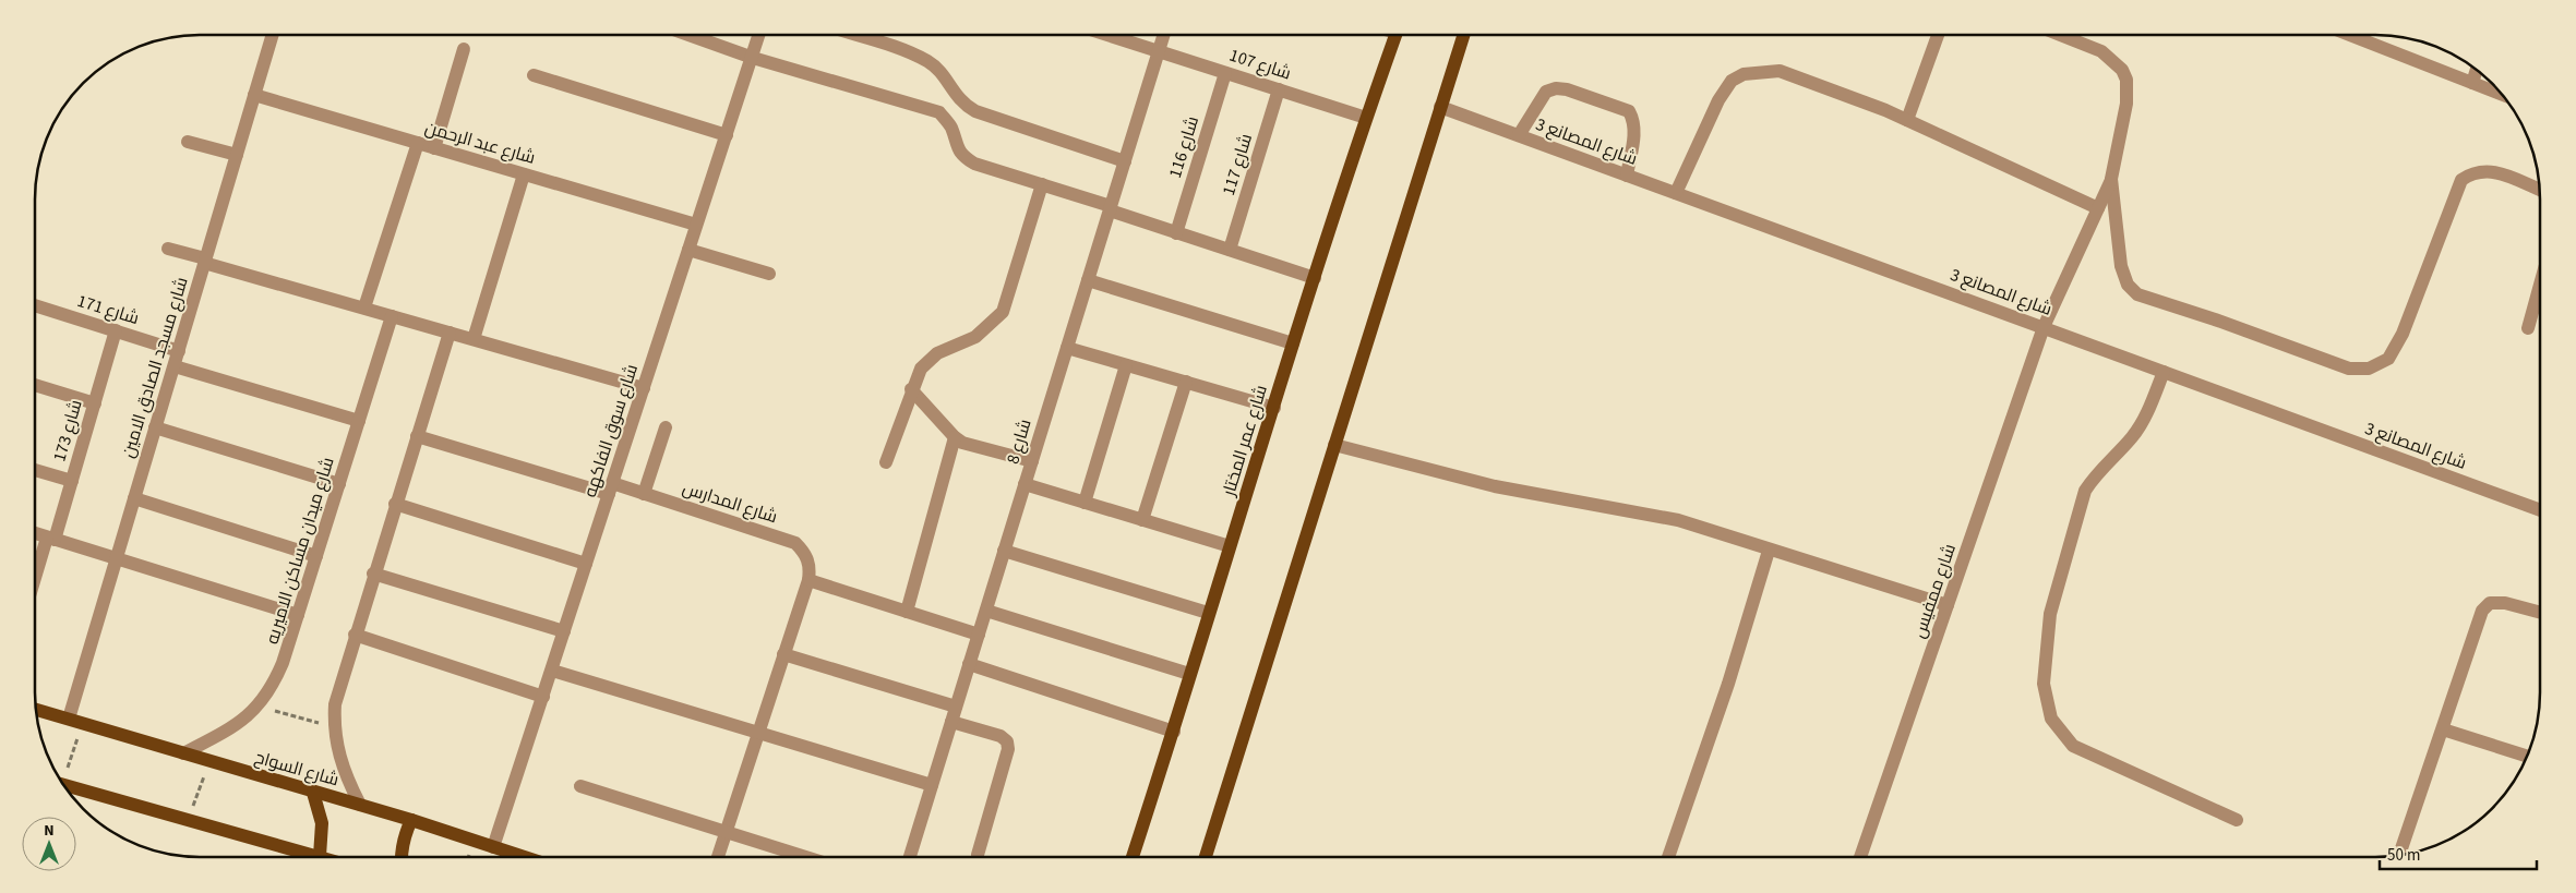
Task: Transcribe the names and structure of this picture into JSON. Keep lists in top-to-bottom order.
{
  "streets": {
    "main road": ["شارع عمر المختار", "شارع السواح"],
    "street": [
      "شارع 107",
      "شارع المصانع 3",
      "شارع عبد الرحمن",
      "شارع 116",
      "شارع 117",
      "شارع 171",
      "شارع مسجد الصادق الامين",
      "شارع 173",
      "شارع سوق الفاكهه",
      "شارع 8",
      "شارع المدارس",
      "شارع ميدان مساكن الاميريه",
      "شارع ممفيس"
    ]
  },
  "crossings": [
    ["شارع 107", "شارع 116"],
    ["شارع 107", "شارع 117"],
    ["شارع 107", "شارع عمر المختار"],
    ["شارع 107", "شارع 8"],
    ["شارع المصانع 3", "شارع ممفيس"],
    ["شارع عبد الرحمن", "شارع مسجد الصادق الامين"],
    ["شارع عبد الرحمن", "شارع سوق الفاكهه"],
    ["شارع 171", "شارع مسجد الصادق الامين"],
    ["شارع 171", "شارع 173"],
    ["شارع مسجد الصادق الامين", "شارع السواح"],
    ["شارع سوق الفاكهه", "شارع المدارس"],
    ["شارع سوق الفاكهه", "شارع السواح"],
    ["شارع ميدان مساكن الاميريه", "شارع السواح"]
  ],
  "scale_bar": "50 m",
  "north": "top"
}
